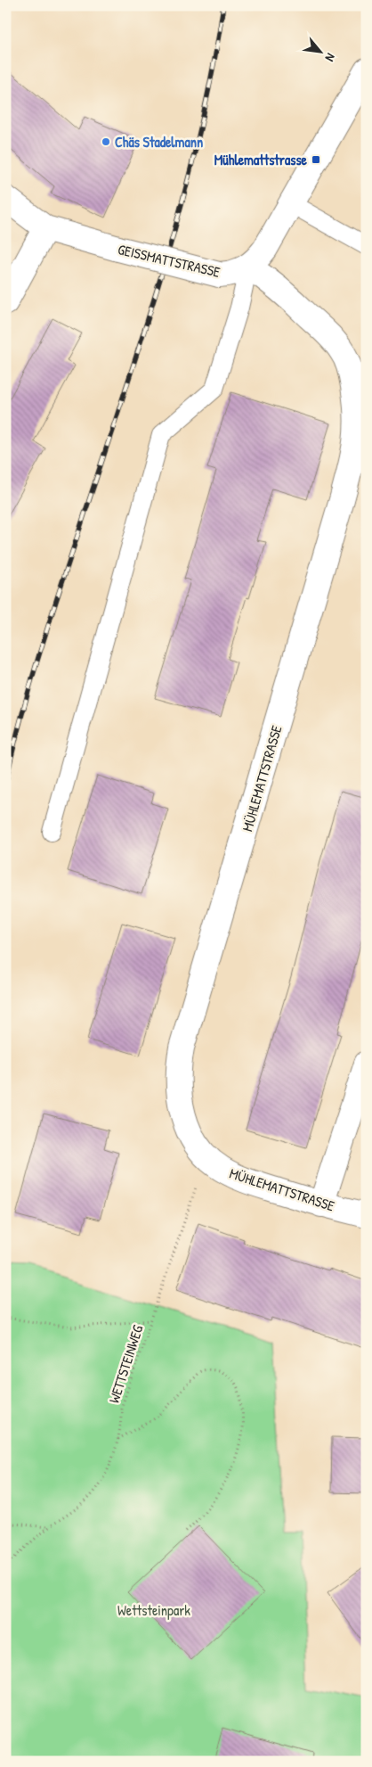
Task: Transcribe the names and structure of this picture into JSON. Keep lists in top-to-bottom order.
{
  "streets": {
    "street": ["GEISSMATTSTRASSE", "MÜHLEMATTSTRASSE"],
    "path": ["WETTSTEINWEG"]
  },
  "crossings": [
    ["GEISSMATTSTRASSE", "MÜHLEMATTSTRASSE"],
    ["MÜHLEMATTSTRASSE", "WETTSTEINWEG"]
  ],
  "parks": ["Wettsteinpark"],
  "places": {
    "other": ["Chäs Stadelmann"],
    "transit": ["Mühlemattstrasse"]
  },
  "north": "bottom right"
}
